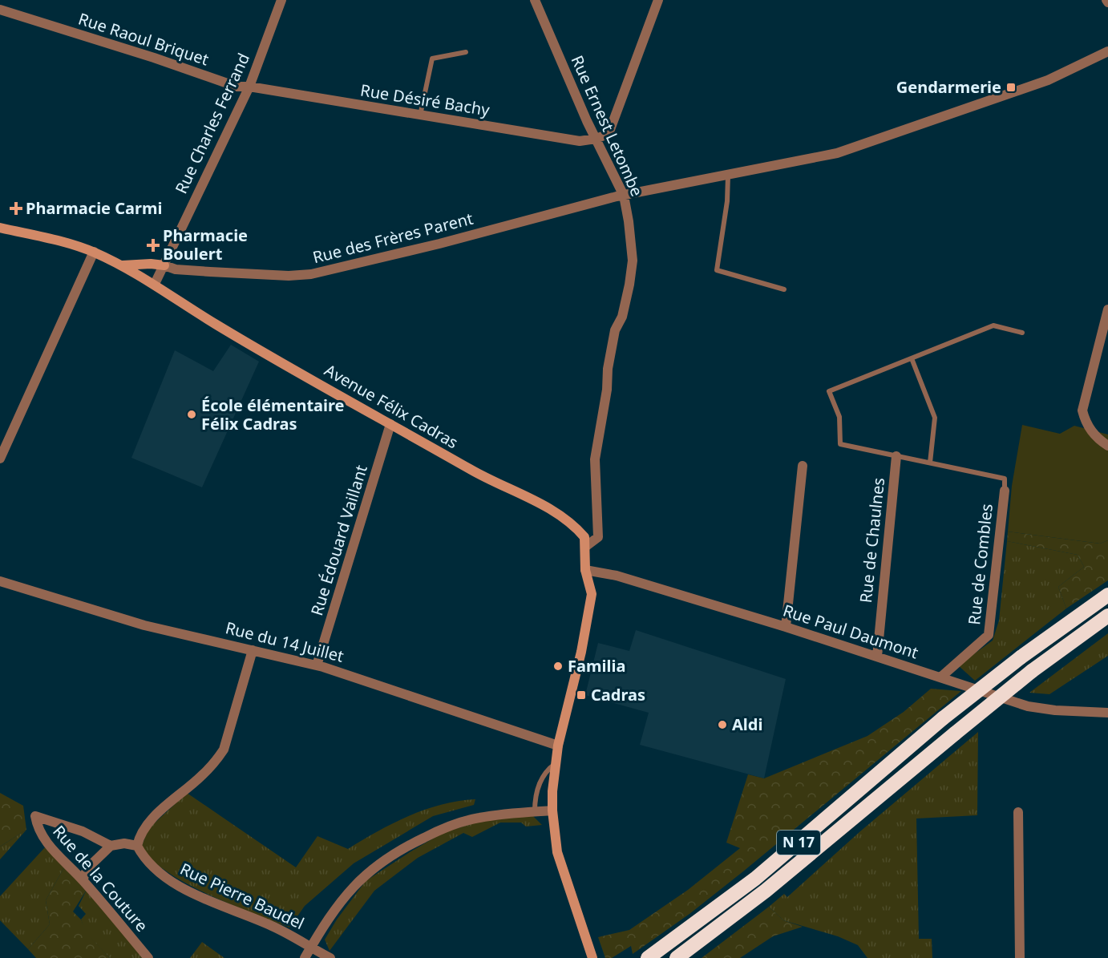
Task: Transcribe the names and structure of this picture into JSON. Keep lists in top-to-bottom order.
{
  "streets": {
    "highway": ["N 17"],
    "street": [
      "Rue Raoul Briquet",
      "Rue Désiré Bachy",
      "Rue Charles Ferrand",
      "Rue Ernest Letombe",
      "Rue des Frères Parent",
      "Avenue Félix Cadras",
      "Rue Édouard Vaillant",
      "Rue de Chaulnes",
      "Rue de Combles",
      "Rue Paul Daumont",
      "Rue du 14 Juillet",
      "Rue de la Couture",
      "Rue Pierre Baudel"
    ]
  },
  "crossings": [
    ["Rue Raoul Briquet", "Rue Désiré Bachy"],
    ["Rue Raoul Briquet", "Rue Charles Ferrand"],
    ["Rue Désiré Bachy", "Rue Charles Ferrand"],
    ["Rue Désiré Bachy", "Rue Ernest Letombe"],
    ["Rue Charles Ferrand", "Rue des Frères Parent"],
    ["Rue Charles Ferrand", "Avenue Félix Cadras"],
    ["Rue Ernest Letombe", "Rue des Frères Parent"],
    ["Rue Ernest Letombe", "Avenue Félix Cadras"],
    ["Avenue Félix Cadras", "Rue Édouard Vaillant"],
    ["Avenue Félix Cadras", "Rue Paul Daumont"],
    ["Avenue Félix Cadras", "Rue du 14 Juillet"],
    ["Rue Édouard Vaillant", "Rue du 14 Juillet"],
    ["Rue de Chaulnes", "Rue Paul Daumont"],
    ["Rue de Combles", "Rue Paul Daumont"]
  ],
  "places": {
    "transit": ["Gendarmerie", "Cadras"],
    "health": ["Pharmacie Carmi", "Pharmacie Boulert"],
    "other": ["École élémentaire Félix Cadras", "Familia", "Aldi"]
  }
}
